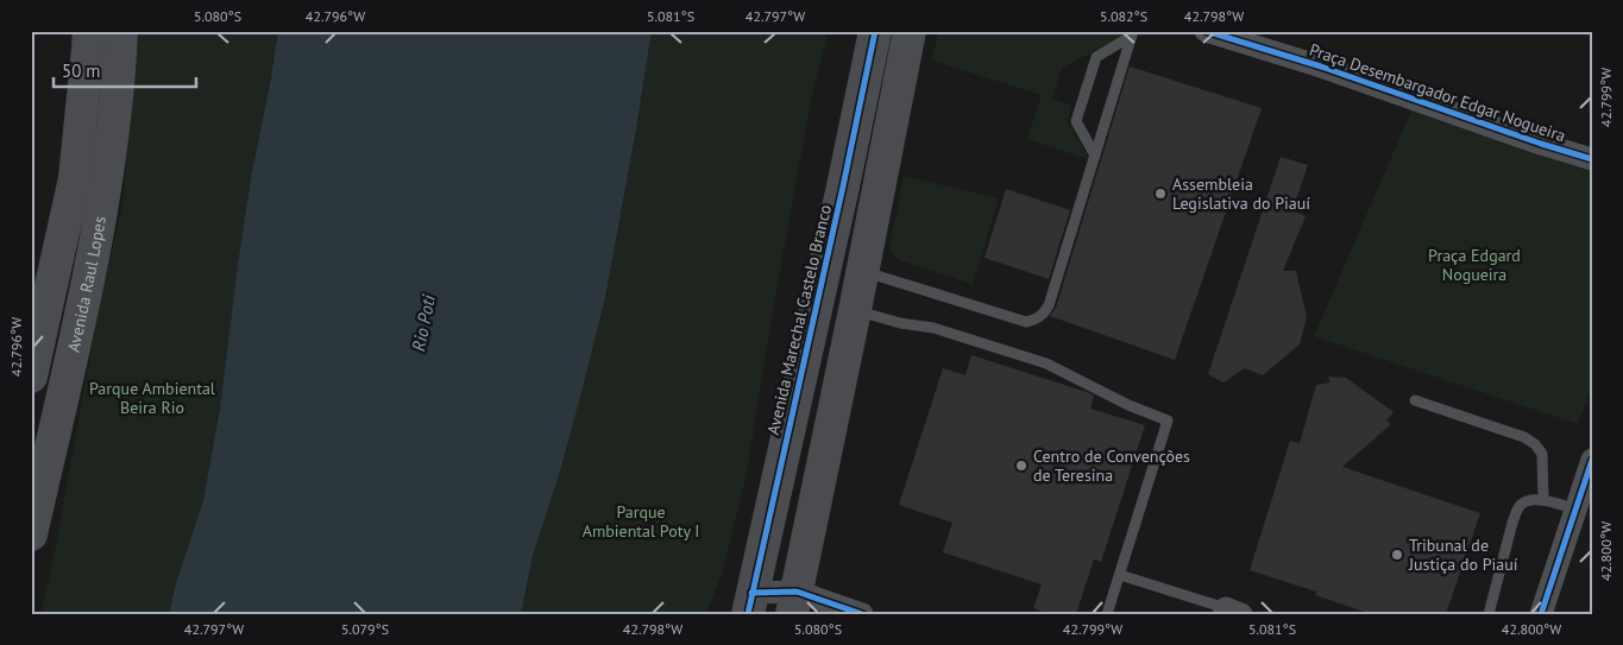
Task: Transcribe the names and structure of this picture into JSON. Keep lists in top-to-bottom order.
{
  "streets": {
    "main road": ["Avenida Raul Lopes", "Avenida Marechal Castelo Branco"],
    "street": ["Praça Desembargador Edgar Nogueira"]
  },
  "water": ["Rio Poti"],
  "parks": ["Praça Edgard Nogueira", "Parque Ambiental Beira Rio", "Parque Ambiental Poty I"],
  "places": ["Assembleia Legislativa do Piauí", "Centro de Convenções de Teresina", "Tribunal de Justiça do Piauí"],
  "scale_bar": "50 m",
  "coordinates": [
    "5.080°S",
    "42.796°W",
    "5.081°S",
    "42.797°W",
    "5.082°S",
    "42.798°W",
    "42.799°W",
    "42.800°W",
    "5.079°S"
  ]
}
